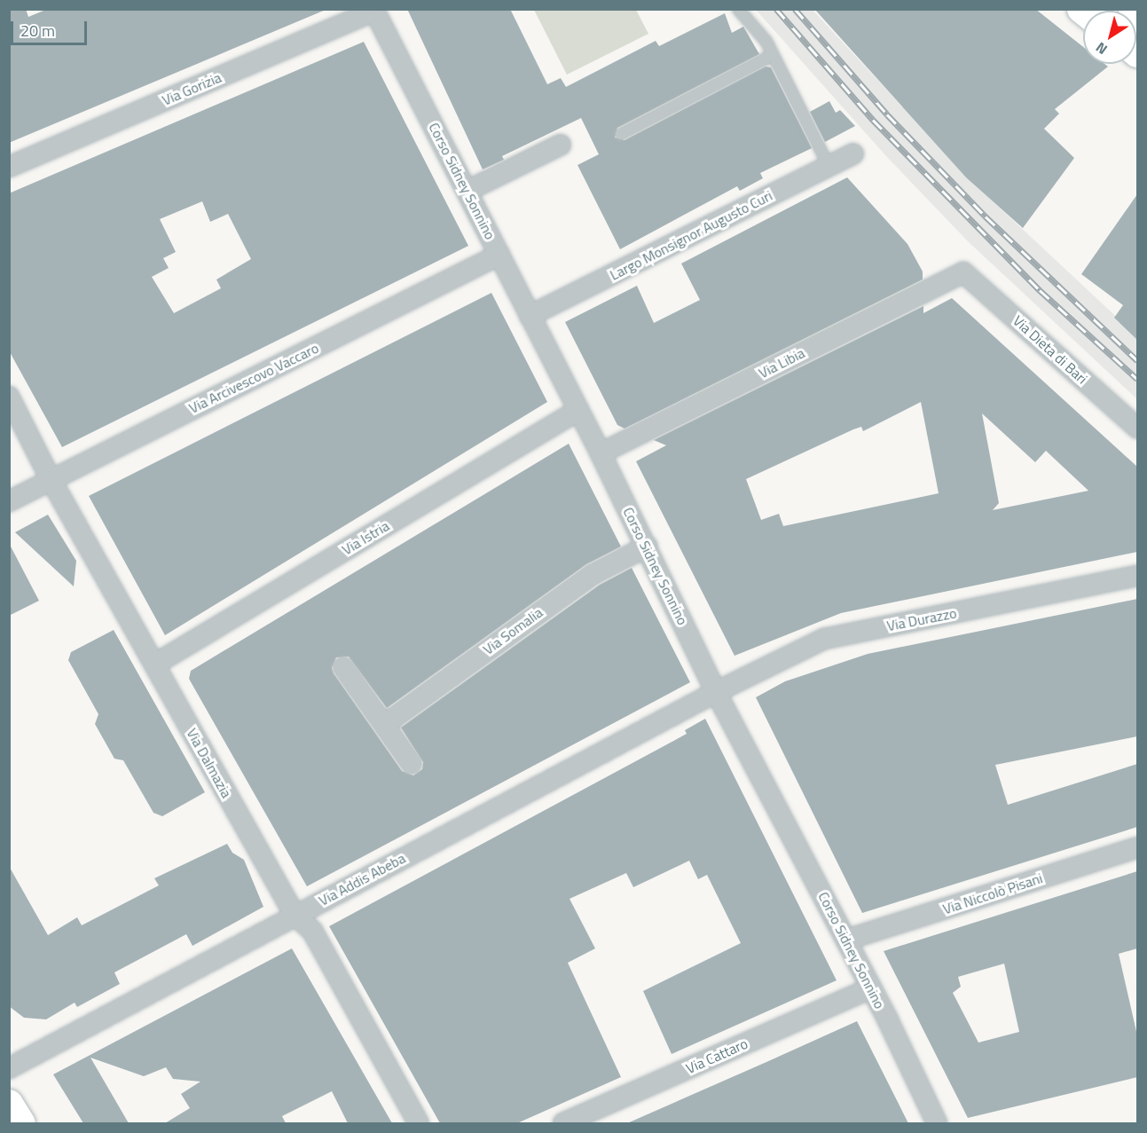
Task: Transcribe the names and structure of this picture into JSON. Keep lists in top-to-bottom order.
{
  "streets": {
    "street": [
      "Via Gorizia",
      "Corso Sidney Sonnino",
      "Largo Monsignor Augusto Curi",
      "Via Dieta di Bari",
      "Via Libia",
      "Via Arcivescovo Vaccaro",
      "Via Istria",
      "Via Durazzo",
      "Via Somalia",
      "Via Dalmazia",
      "Via Addis Abeba",
      "Via Niccolò Pisani",
      "Via Cattaro"
    ]
  },
  "crossings": [
    ["Via Gorizia", "Corso Sidney Sonnino"],
    ["Corso Sidney Sonnino", "Largo Monsignor Augusto Curi"],
    ["Corso Sidney Sonnino", "Via Libia"],
    ["Corso Sidney Sonnino", "Via Arcivescovo Vaccaro"],
    ["Corso Sidney Sonnino", "Via Istria"],
    ["Corso Sidney Sonnino", "Via Durazzo"],
    ["Corso Sidney Sonnino", "Via Somalia"],
    ["Corso Sidney Sonnino", "Via Addis Abeba"],
    ["Corso Sidney Sonnino", "Via Niccolò Pisani"],
    ["Corso Sidney Sonnino", "Via Cattaro"],
    ["Via Dieta di Bari", "Via Libia"],
    ["Via Arcivescovo Vaccaro", "Via Dalmazia"],
    ["Via Istria", "Via Dalmazia"],
    ["Via Durazzo", "Via Addis Abeba"],
    ["Via Dalmazia", "Via Addis Abeba"]
  ],
  "scale_bar": "20 m",
  "north": "bottom left"
}
